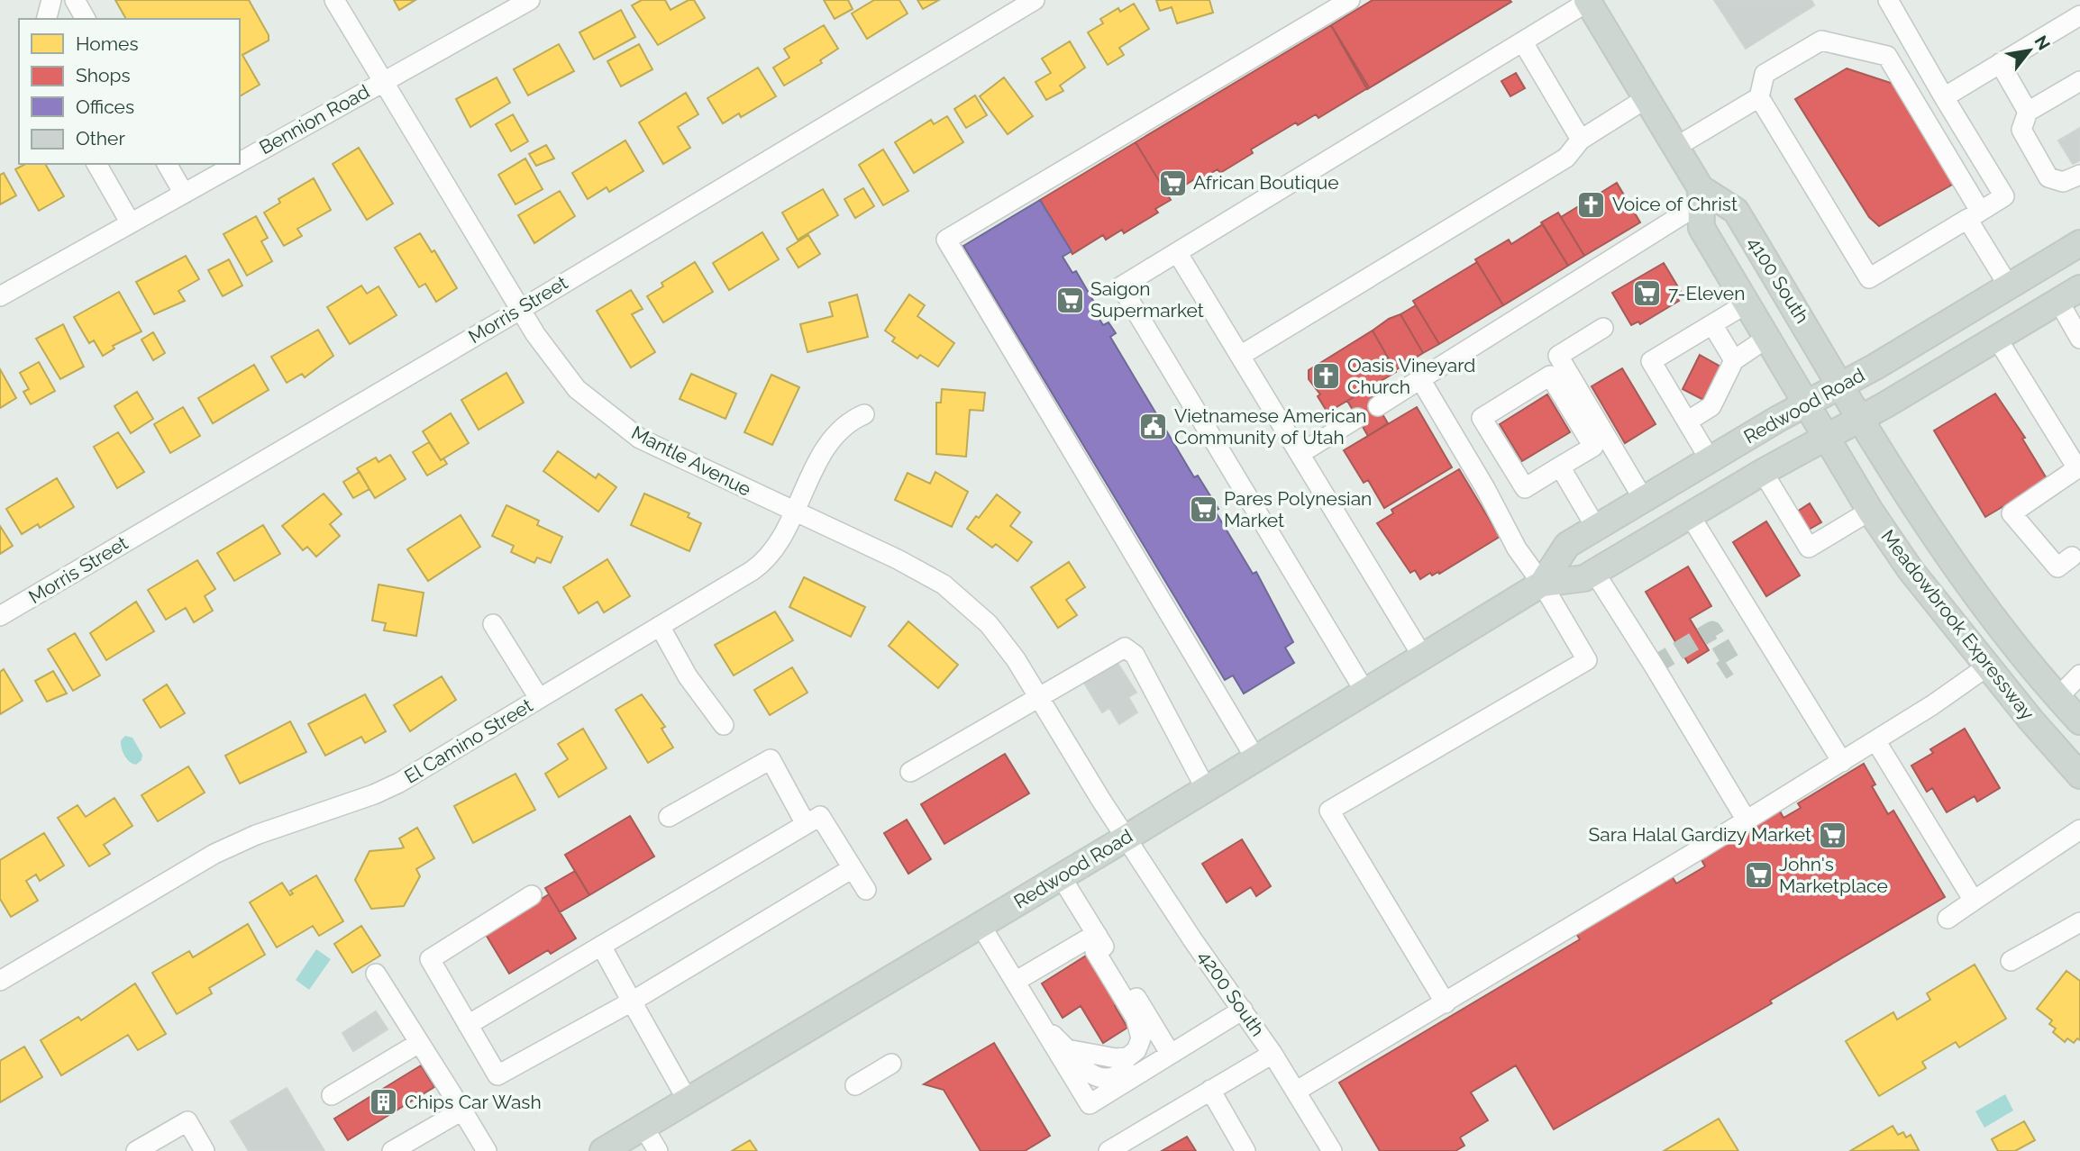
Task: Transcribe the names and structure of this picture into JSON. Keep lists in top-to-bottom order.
{
  "streets": {
    "main road": ["4100 South", "Redwood Road", "Meadowbrook Expressway"],
    "street": [
      "Bennion Road",
      "Morris Street",
      "Mantle Avenue",
      "El Camino Street",
      "4200 South"
    ]
  },
  "crossings": [
    ["Bennion Road", "Mantle Avenue"],
    ["4100 South", "Redwood Road"],
    ["4100 South", "Meadowbrook Expressway"],
    ["Morris Street", "Mantle Avenue"],
    ["Redwood Road", "Mantle Avenue"],
    ["Redwood Road", "Meadowbrook Expressway"],
    ["Redwood Road", "4200 South"],
    ["Mantle Avenue", "El Camino Street"],
    ["Mantle Avenue", "4200 South"]
  ],
  "places": {
    "supermarket": [
      "African Boutique",
      "7-Eleven",
      "Saigon Supermarket",
      "Pares Polynesian Market",
      "Sara Halal Gardizy Market",
      "John's Marketplace"
    ],
    "church": ["Voice of Christ", "Oasis Vineyard Church"],
    "public building": ["Vietnamese American Community of Utah"],
    "building": ["Chips Car Wash"]
  },
  "legend": [
    "Homes",
    "Shops",
    "Offices",
    "Other"
  ],
  "north": "top right"
}
